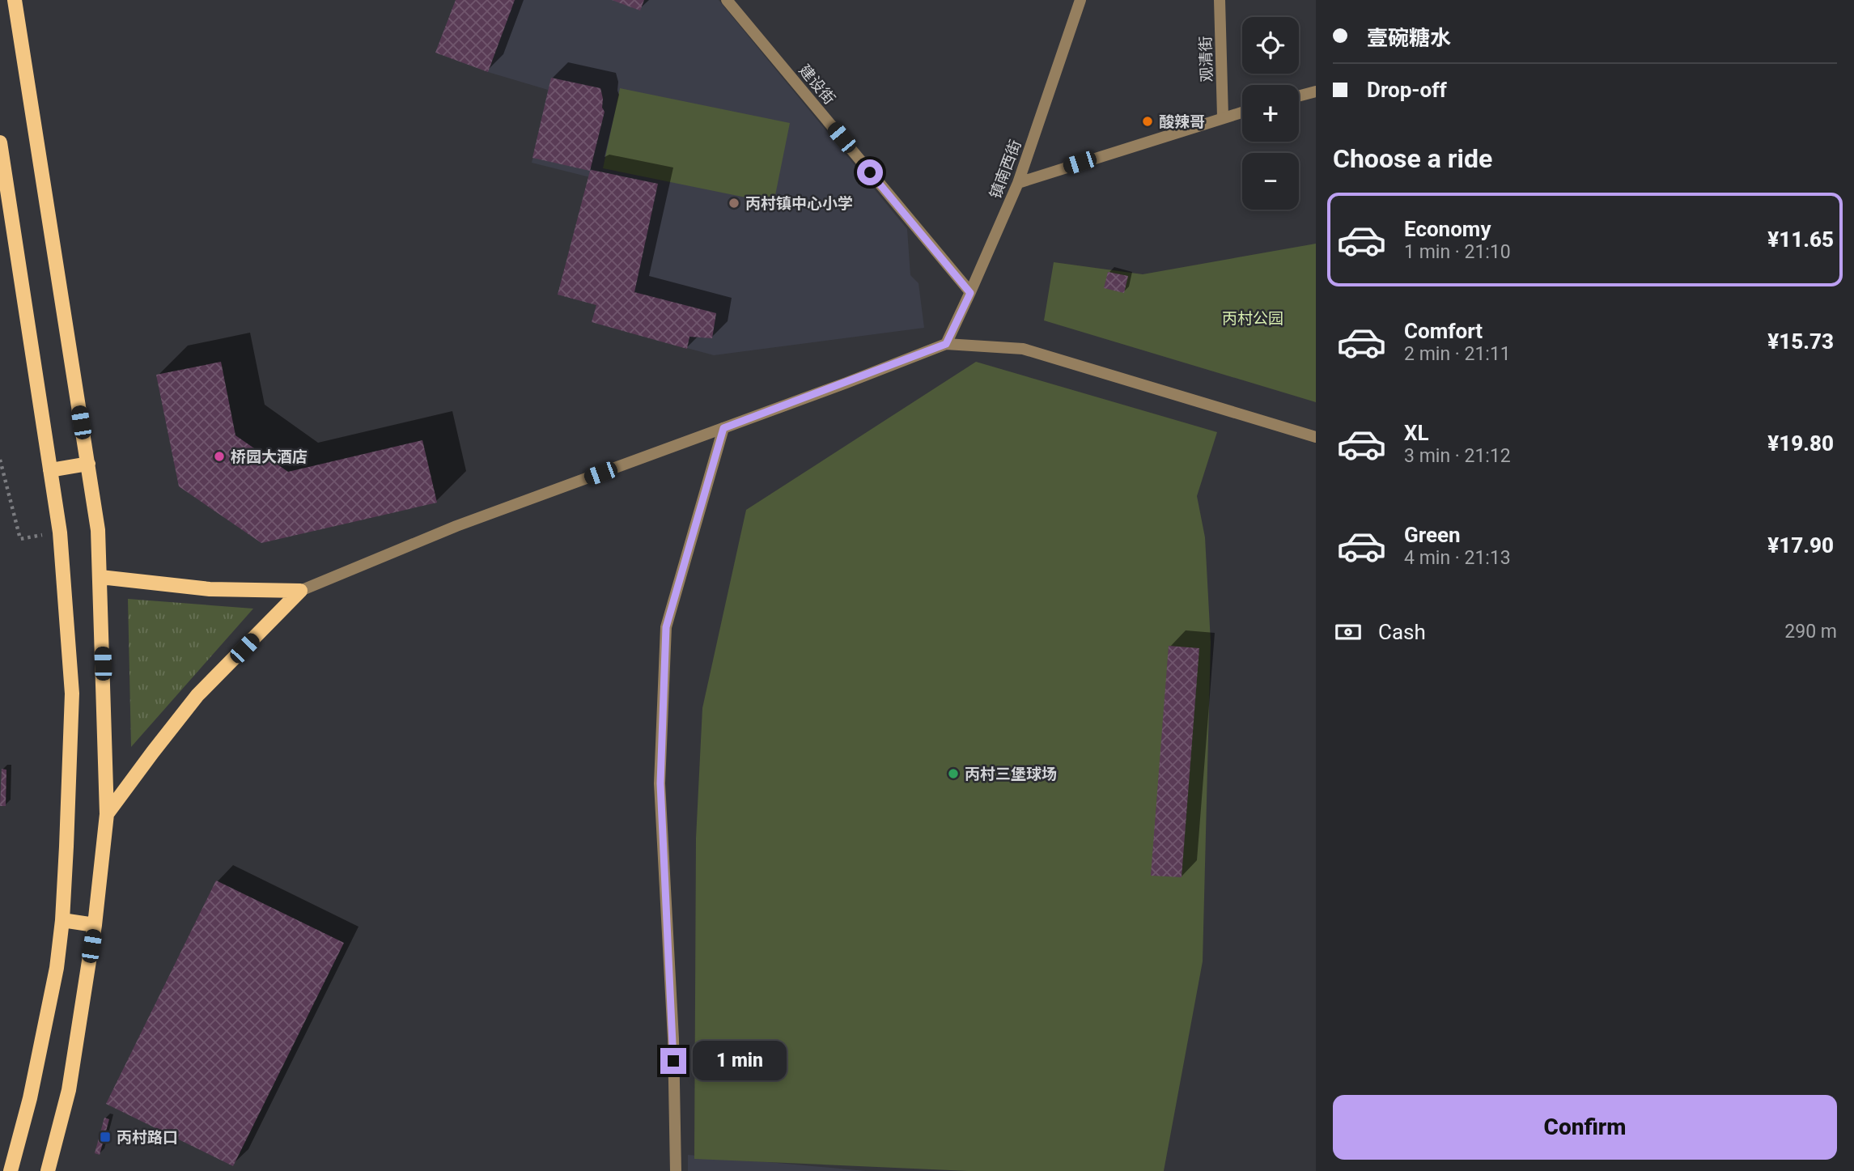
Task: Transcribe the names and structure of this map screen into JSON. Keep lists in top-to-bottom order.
{
  "streets": {
    "street": ["观清街", "建设街", "镇南西街"]
  },
  "crossings": [
    ["建设街", "镇南西街"]
  ],
  "parks": ["丙村公园"],
  "places": {
    "other": [
      "酸辣哥",
      "丙村镇中心小学",
      "桥园大酒店",
      "丙村三堡球场"
    ],
    "transit": ["丙村路口"]
  },
  "page": {
    "banner": ["壹碗糖水", "Drop-off"],
    "map_buttons": ["+", "−"],
    "heading": "Choose a ride",
    "list": [
      {
        "name": "Economy",
        "note": "1 min · 21:10",
        "value": "¥11.65"
      },
      {
        "name": "Comfort",
        "note": "2 min · 21:11",
        "value": "¥15.73"
      },
      {
        "name": "XL",
        "note": "3 min · 21:12",
        "value": "¥19.80"
      },
      {
        "name": "Green",
        "note": "4 min · 21:13",
        "value": "¥17.90"
      }
    ],
    "pay": ["Cash", "290 m"],
    "bubble": "1 min",
    "buttons": "Confirm"
  }
}
